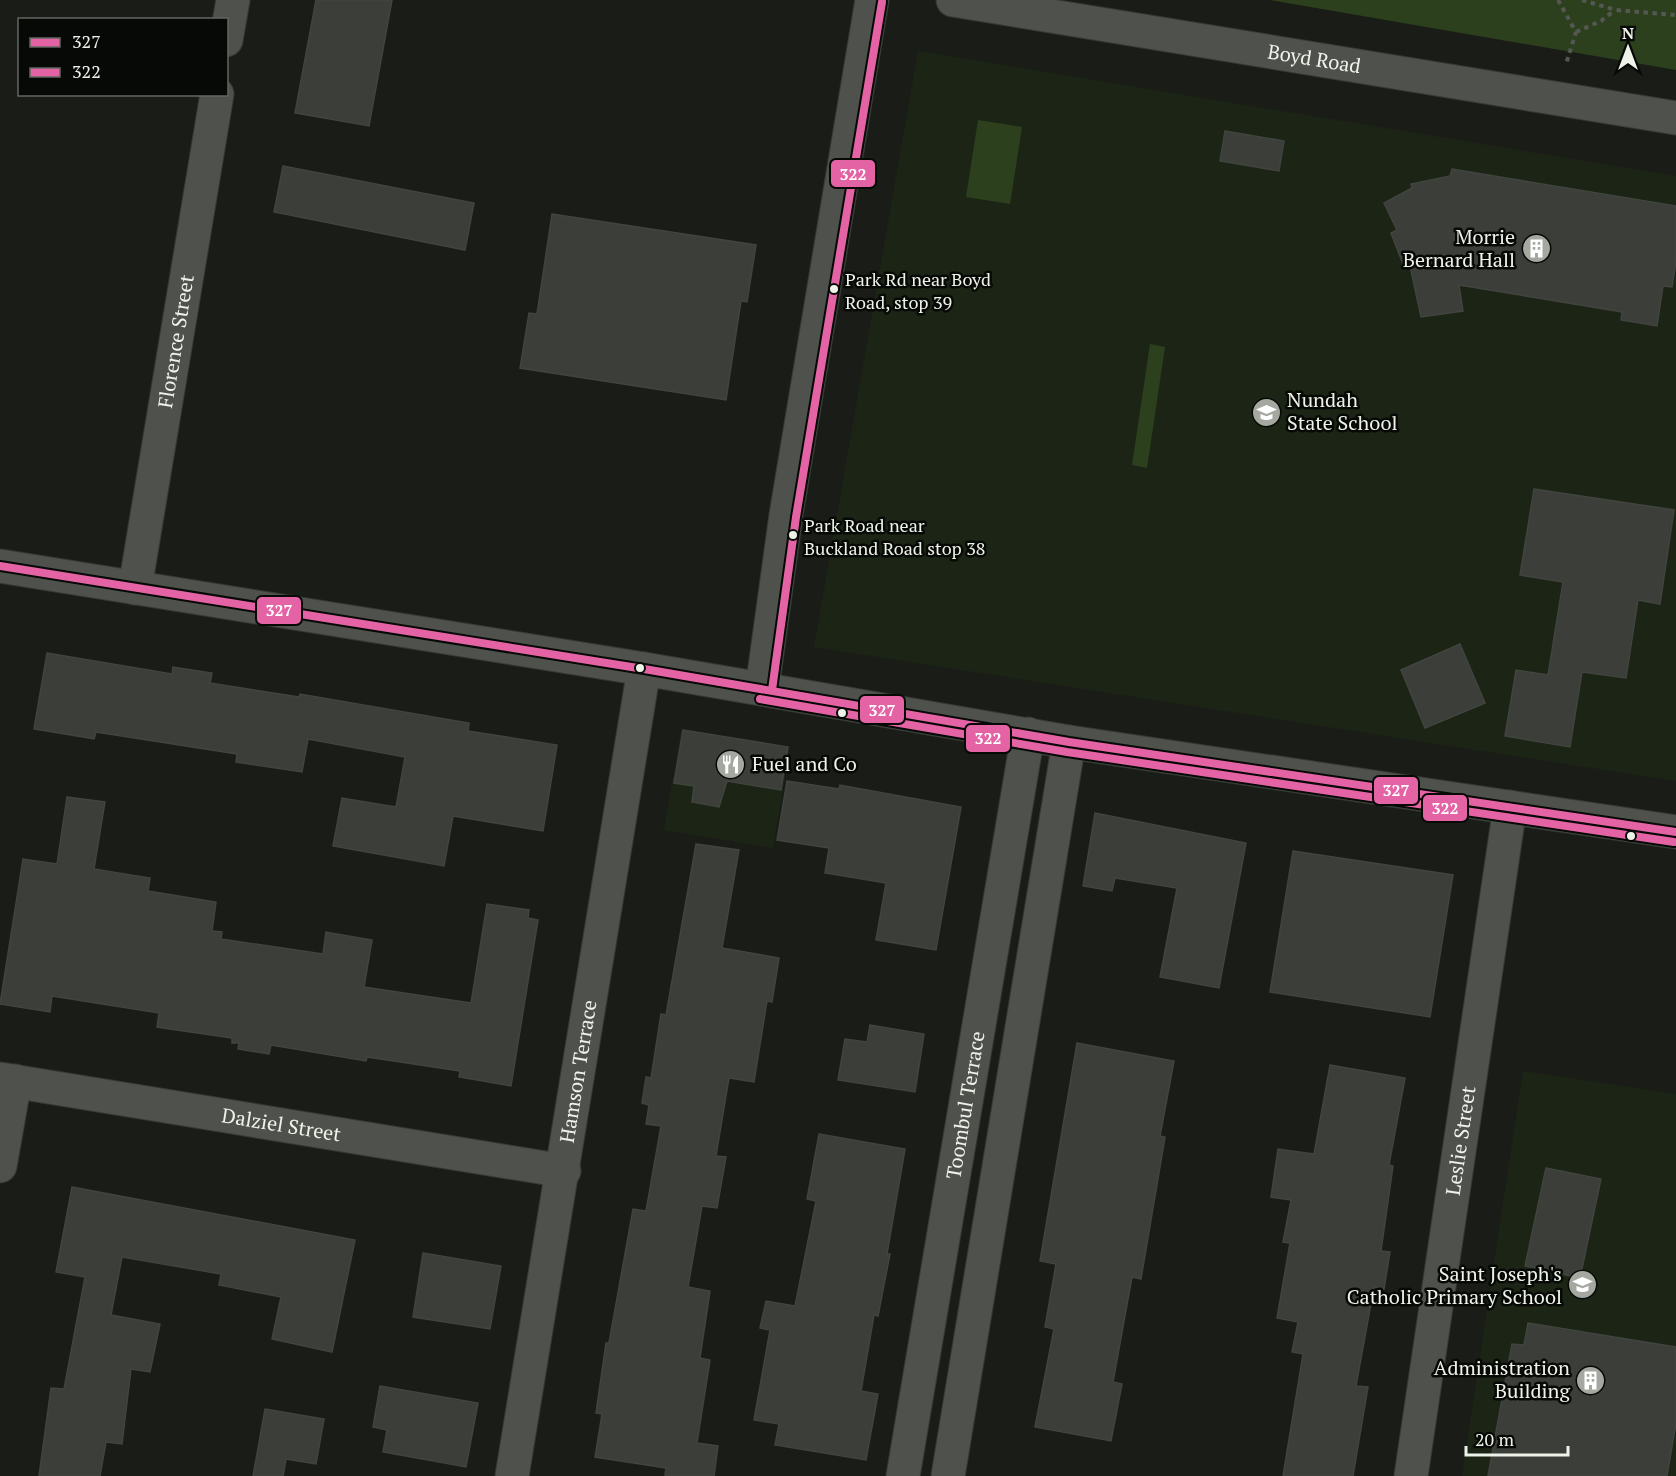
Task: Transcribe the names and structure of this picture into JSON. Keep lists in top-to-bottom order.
{
  "streets": {
    "street": [
      "Boyd Road",
      "Florence Street",
      "Hamson Terrace",
      "Toombul Terrace",
      "Dalziel Street",
      "Leslie Street"
    ]
  },
  "crossings": [
    ["Hamson Terrace", "Dalziel Street"]
  ],
  "places": {
    "building": ["Morrie Bernard Hall", "Administration Building"],
    "other": ["Park Rd near Boyd Road, stop 39", "Park Road near Buckland Road stop 38"],
    "school or university": ["Nundah State School", "Saint Joseph's Catholic Primary School"],
    "restaurant": ["Fuel and Co"]
  },
  "lines": ["transit line 322", "transit line 327"],
  "legend": ["327", "322"],
  "scale_bar": "20 m",
  "north": "top"
}
